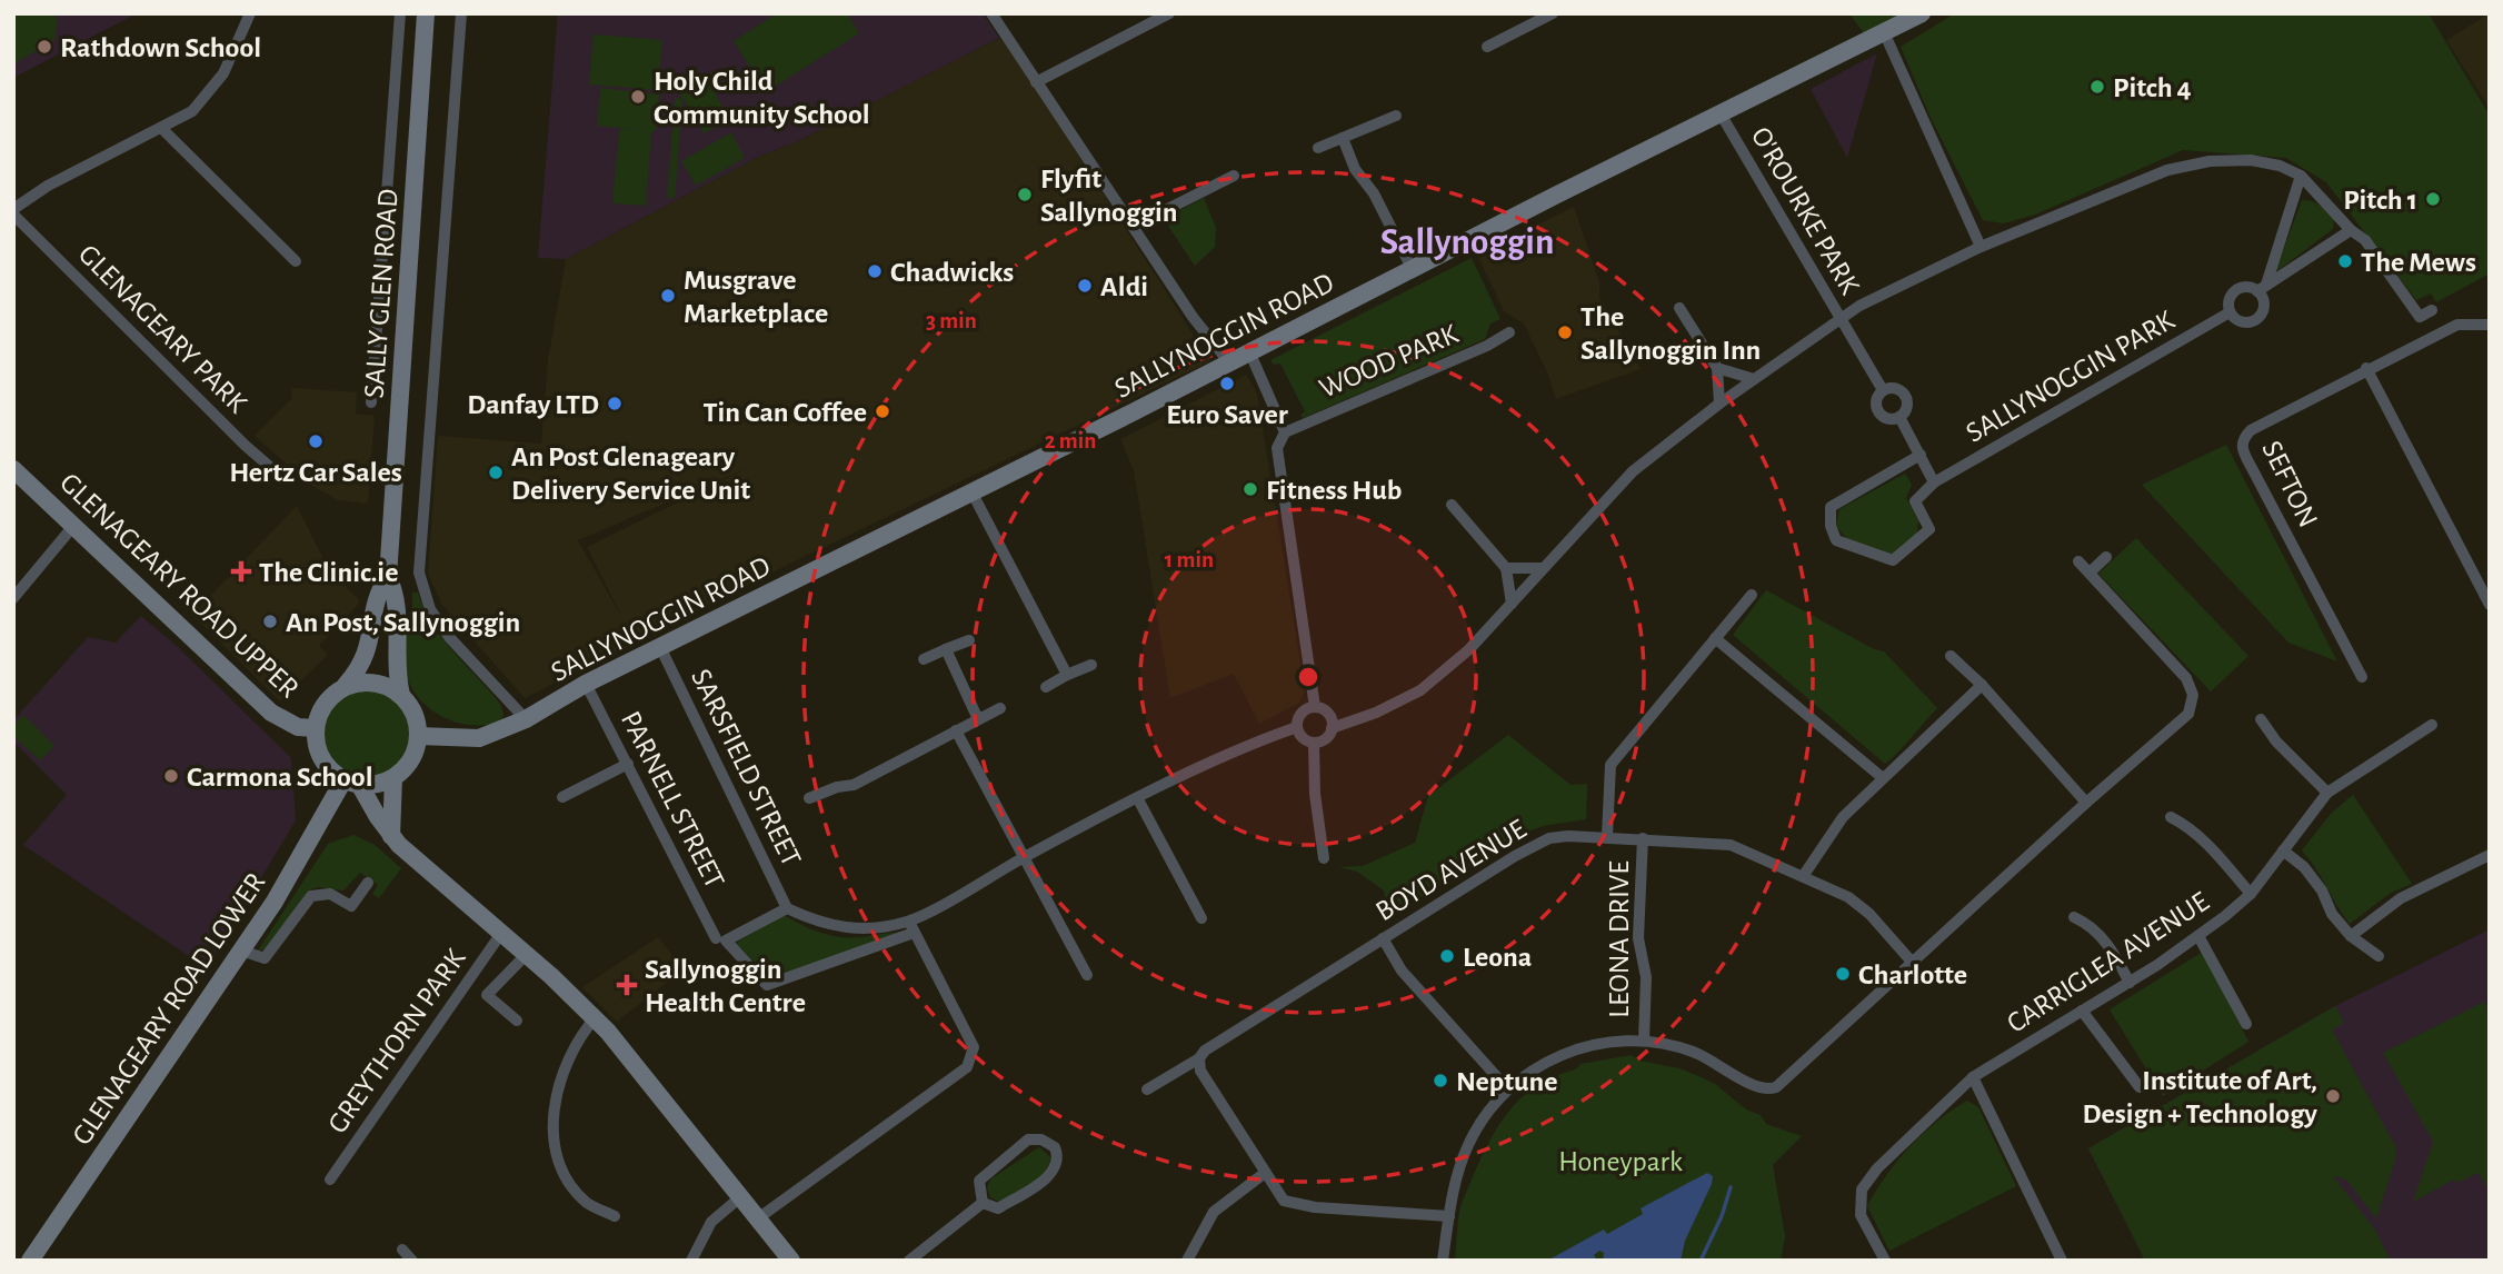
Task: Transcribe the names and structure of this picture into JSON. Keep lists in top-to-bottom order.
{
  "streets": {
    "main road": [
      "SALLY GLEN ROAD",
      "SALLYNOGGIN ROAD",
      "GLENAGEARY ROAD UPPER",
      "GLENAGEARY ROAD LOWER"
    ],
    "street": [
      "O'ROURKE PARK",
      "GLENAGEARY PARK",
      "WOOD PARK",
      "SALLYNOGGIN PARK",
      "SEFTON",
      "SARSFIELD STREET",
      "PARNELL STREET",
      "BOYD AVENUE",
      "LEONA DRIVE",
      "CARRIGLEA AVENUE",
      "GREYTHORN PARK"
    ]
  },
  "crossings": [
    ["O'ROURKE PARK", "SALLYNOGGIN ROAD"],
    ["SALLY GLEN ROAD", "SALLYNOGGIN ROAD"],
    ["SALLY GLEN ROAD", "GLENAGEARY ROAD UPPER"],
    ["SALLY GLEN ROAD", "GLENAGEARY ROAD LOWER"],
    ["SALLYNOGGIN ROAD", "GLENAGEARY ROAD UPPER"],
    ["SALLYNOGGIN ROAD", "SARSFIELD STREET"],
    ["SALLYNOGGIN ROAD", "PARNELL STREET"],
    ["SALLYNOGGIN ROAD", "GLENAGEARY ROAD LOWER"],
    ["GLENAGEARY ROAD UPPER", "GLENAGEARY ROAD LOWER"],
    ["BOYD AVENUE", "LEONA DRIVE"]
  ],
  "districts": ["Sallynoggin"],
  "parks": ["Honeypark"],
  "places": {
    "other": [
      "Rathdown School",
      "Pitch 4",
      "Holy Child Community School",
      "Flyfit Sallynoggin",
      "Pitch 1",
      "The Mews",
      "Chadwicks",
      "Aldi",
      "Musgrave Marketplace",
      "The Sallynoggin Inn",
      "Euro Saver",
      "Danfay LTD",
      "Tin Can Coffee",
      "Hertz Car Sales",
      "An Post Glenageary Delivery Service Unit",
      "Fitness Hub",
      "An Post, Sallynoggin",
      "Carmona School",
      "Leona",
      "Charlotte",
      "Neptune",
      "Institute of Art, Design + Technology"
    ],
    "health": ["The Clinic.ie", "Sallynoggin Health Centre"]
  },
  "rings": ["3 min", "2 min", "1 min"]
}
